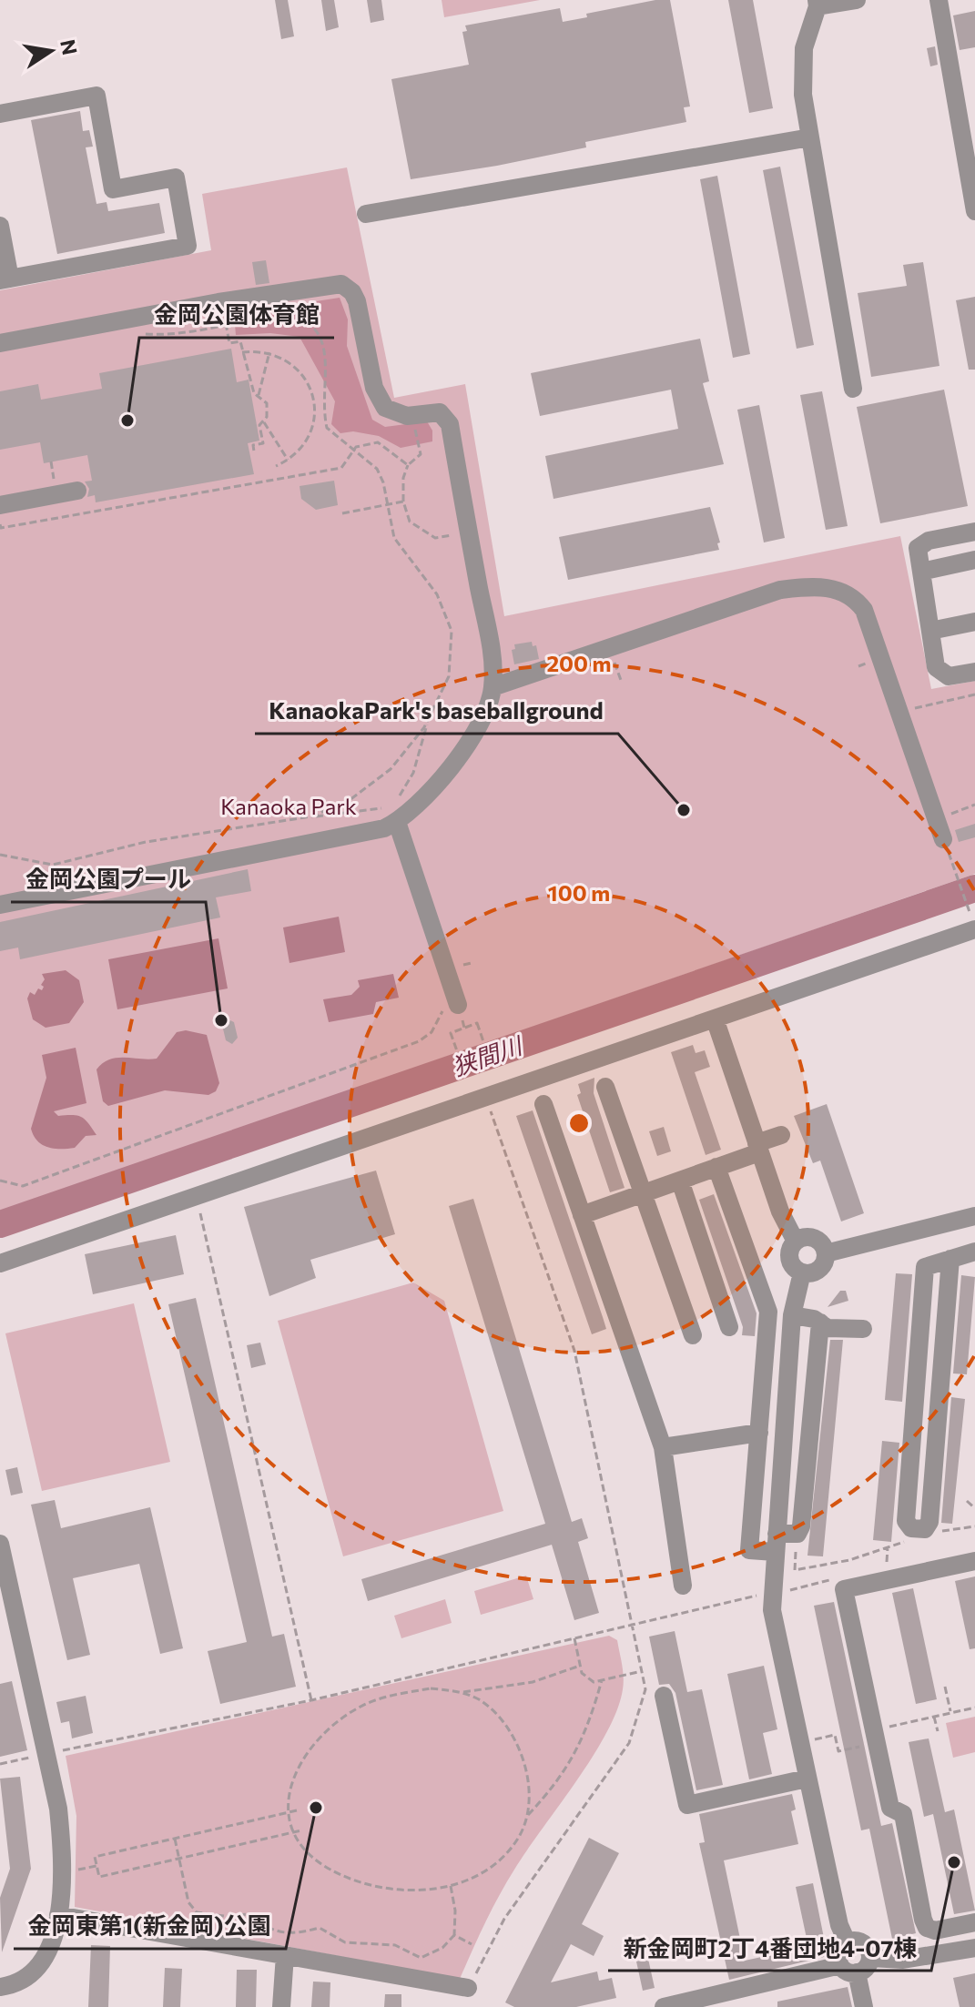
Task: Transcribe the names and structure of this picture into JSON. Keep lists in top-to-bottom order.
{
  "water": ["狭間川"],
  "parks": ["Kanaoka Park"],
  "places": [
    "金岡公園体育館",
    "KanaokaPark's baseballground",
    "金岡公園プール",
    "金岡東第1(新金岡)公園",
    "新金岡町2丁4番団地4-07棟"
  ],
  "north": "right",
  "rings": ["200 m", "100 m"]
}
